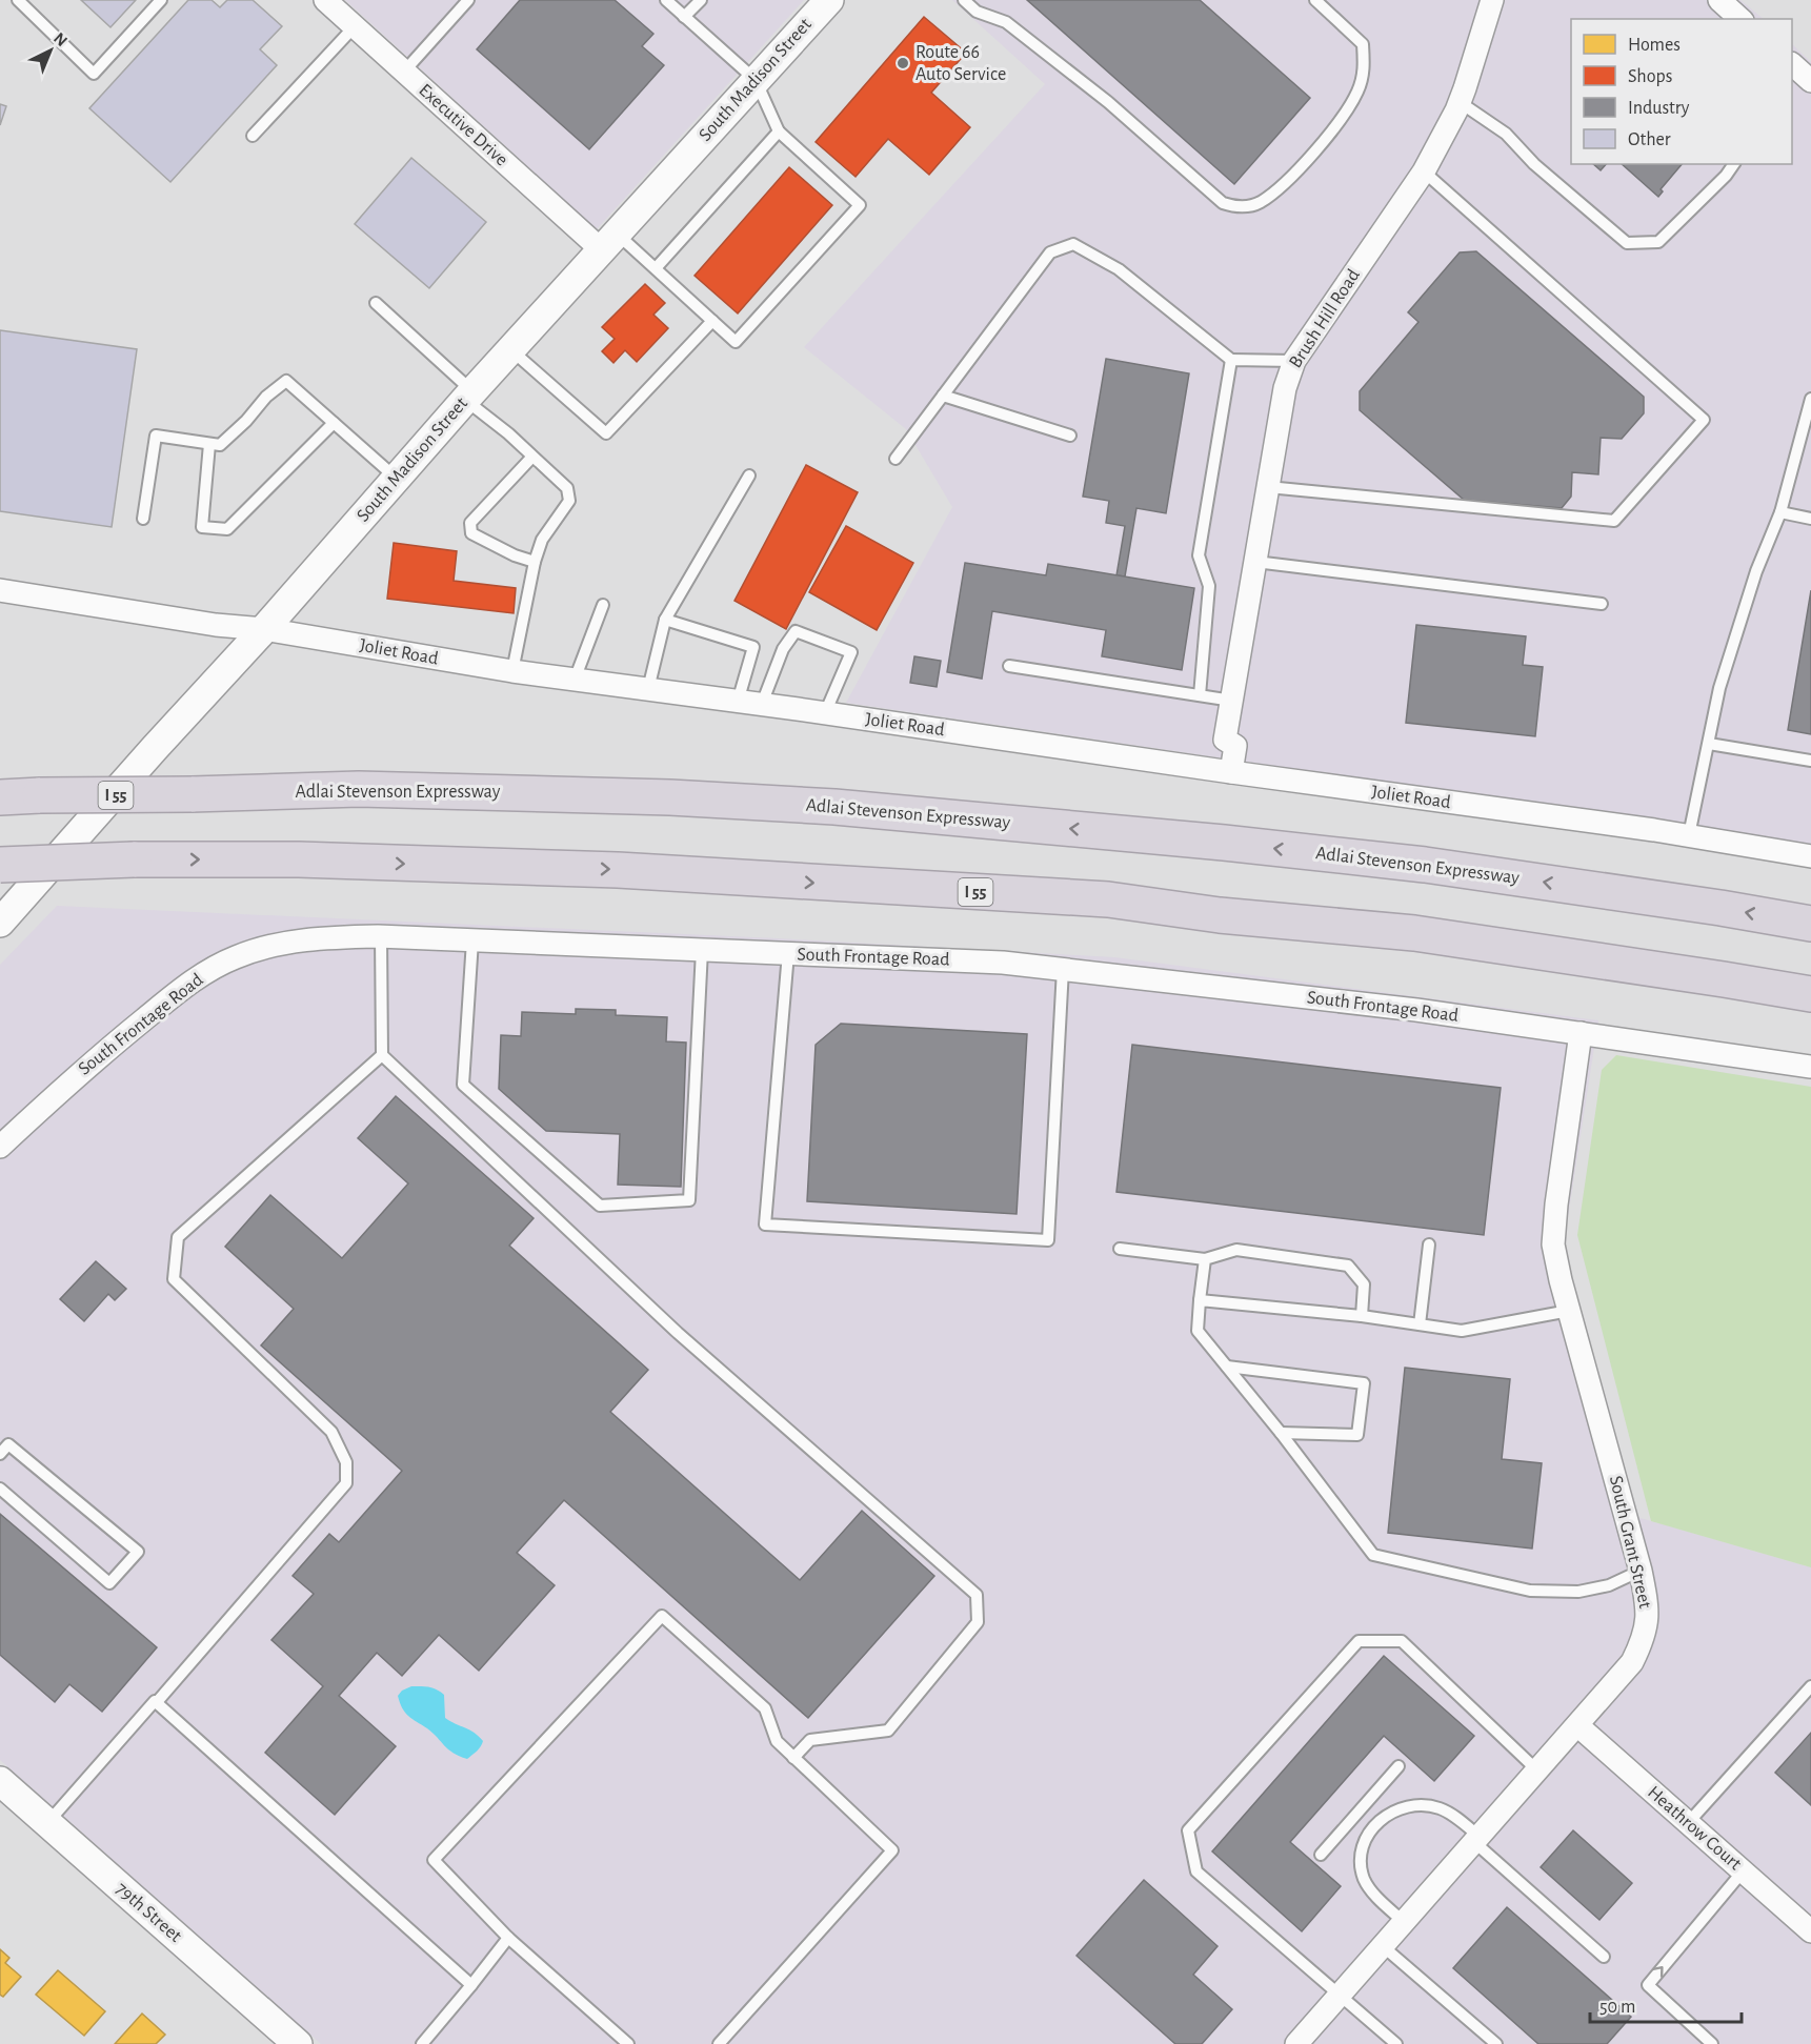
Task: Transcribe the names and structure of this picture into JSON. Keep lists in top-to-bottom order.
{
  "streets": {
    "highway": ["Adlai Stevenson Expressway", "I 55"],
    "street": [
      "South Madison Street",
      "Executive Drive",
      "Brush Hill Road",
      "Joliet Road",
      "South Frontage Road",
      "South Grant Street",
      "Heathrow Court",
      "79th Street"
    ]
  },
  "crossings": [
    ["South Madison Street", "Executive Drive"],
    ["South Madison Street", "Joliet Road"],
    ["Brush Hill Road", "Joliet Road"],
    ["South Frontage Road", "South Grant Street"],
    ["South Grant Street", "Heathrow Court"]
  ],
  "places": ["Route 66 Auto Service"],
  "legend": [
    "Homes",
    "Shops",
    "Industry",
    "Other"
  ],
  "scale_bar": "50 m",
  "north": "top right"
}
